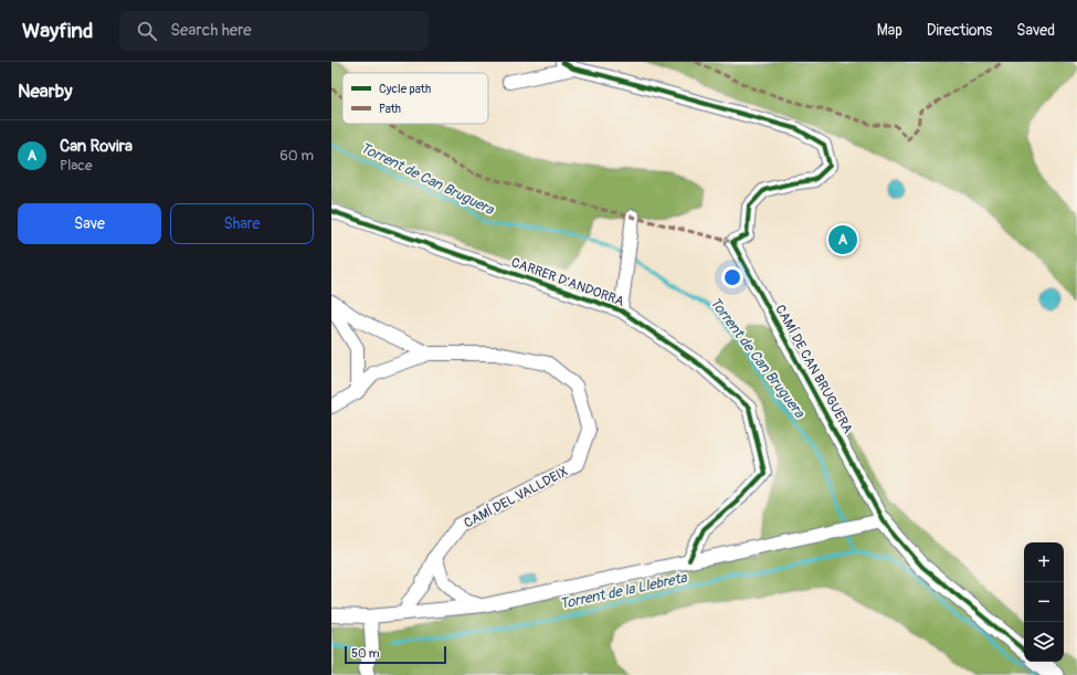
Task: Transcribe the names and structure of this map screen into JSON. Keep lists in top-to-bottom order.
{
  "streets": {
    "street": ["CARRER D'ANDORRA", "CAMÍ DE CAN BRUGUERA", "CAMÍ DEL VALLDEIX"]
  },
  "water": ["Torrent de Can Bruguera", "Torrent de la Llebreta"],
  "legend": ["Cycle path", "Path"],
  "scale_bar": "50 m",
  "page": {
    "header": "Wayfind",
    "search": "Search here",
    "nav": ["Map", "Directions", "Saved"],
    "heading": "Nearby",
    "list": [
      {
        "mark": "A",
        "name": "Can Rovira",
        "note": "Place",
        "value": "60 m"
      }
    ],
    "buttons": ["Save", "Share"],
    "pins": "A",
    "map_buttons": ["+", "−"],
    "scale": "50 m"
  }
}
